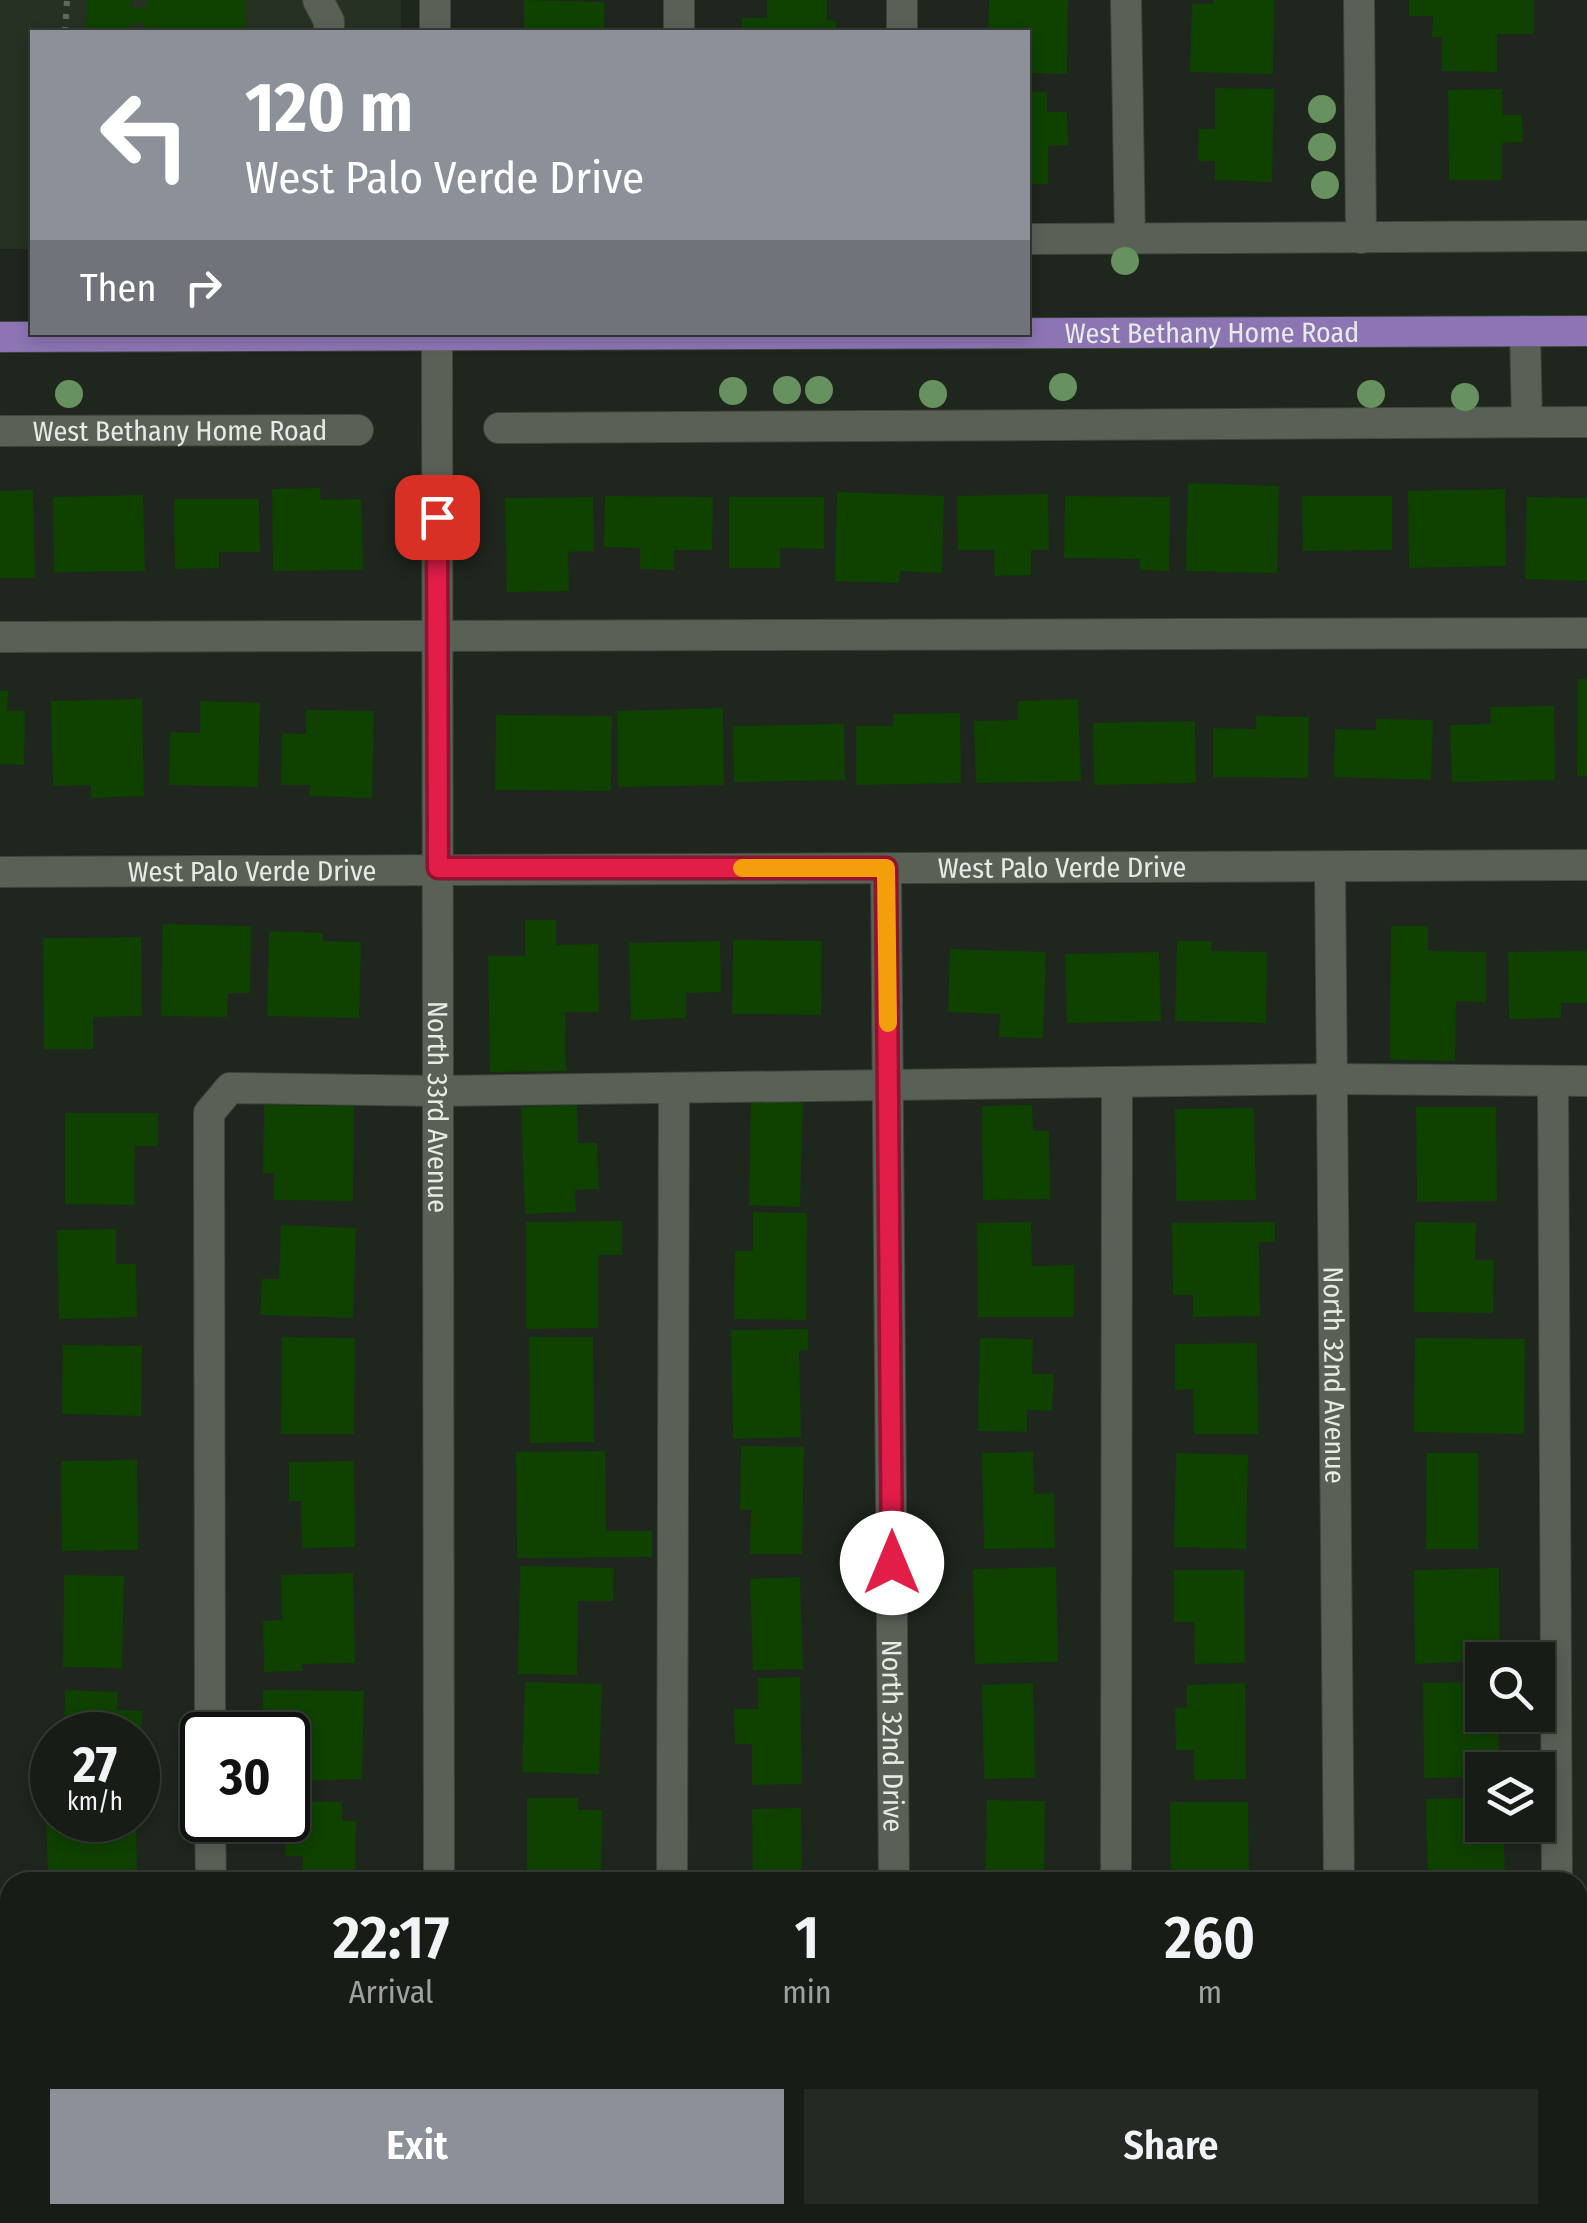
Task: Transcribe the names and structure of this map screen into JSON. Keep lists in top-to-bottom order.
{
  "streets": {
    "main road": ["West Bethany Home Road"],
    "street": [
      "West Palo Verde Drive",
      "North 33rd Avenue",
      "North 32nd Avenue",
      "North 32nd Drive"
    ]
  },
  "crossings": [
    ["West Palo Verde Drive", "North 33rd Avenue"],
    ["West Palo Verde Drive", "North 32nd Avenue"],
    ["West Palo Verde Drive", "North 32nd Drive"]
  ],
  "page": {
    "turn": ["120 m", "West Palo Verde Drive"],
    "then": "Then",
    "speed": "27 km/h",
    "limit": "30",
    "eta": [
      "22:17",
      "Arrival",
      "1",
      "min",
      "260",
      "m"
    ],
    "buttons": ["Exit", "Share"]
  }
}
